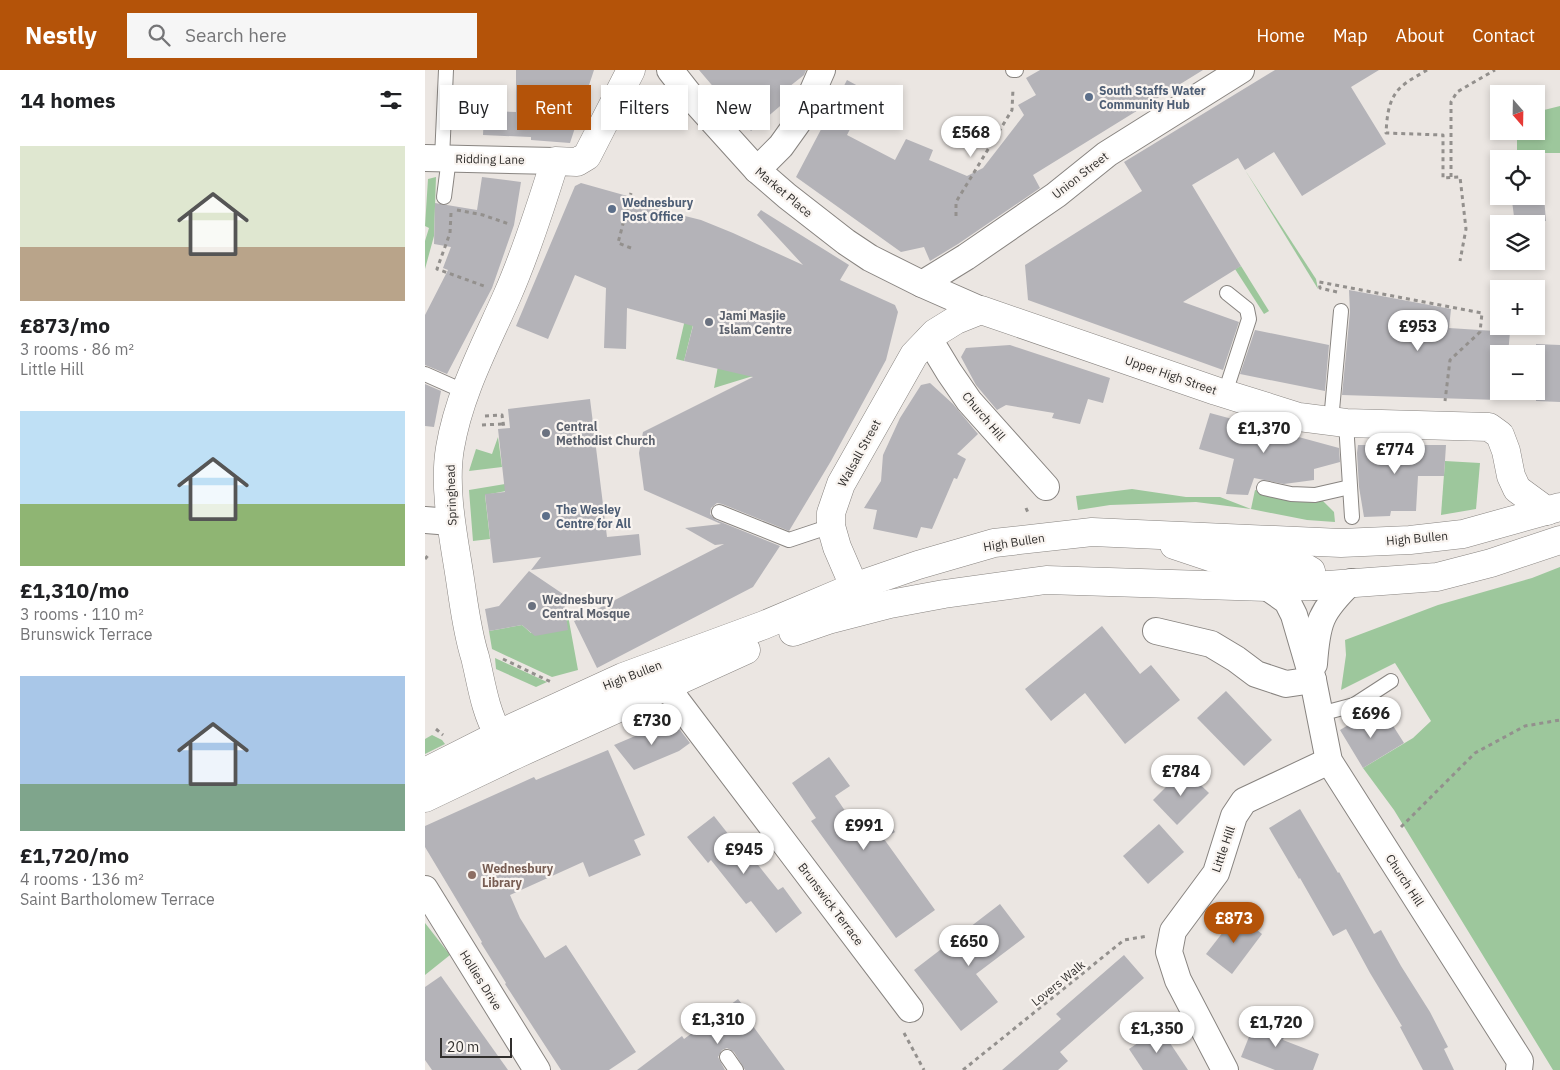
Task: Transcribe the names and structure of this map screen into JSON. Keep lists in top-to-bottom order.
{
  "streets": {
    "main road": [
      "Upper High Street",
      "Walsall Street",
      "Springhead",
      "High Bullen"
    ],
    "street": [
      "Ridding Lane",
      "Union Street",
      "Market Place",
      "Church Hill",
      "Little Hill",
      "Brunswick Terrace",
      "Hollies Drive"
    ],
    "path": ["Lovers Walk"]
  },
  "crossings": [
    ["Ridding Lane", "Springhead"],
    ["Union Street", "Market Place"],
    ["Union Street", "Upper High Street"],
    ["Market Place", "Upper High Street"],
    ["Upper High Street", "Walsall Street"],
    ["Upper High Street", "High Bullen"],
    ["Church Hill", "Walsall Street"],
    ["Church Hill", "High Bullen"],
    ["Church Hill", "Little Hill"],
    ["Walsall Street", "High Bullen"],
    ["Springhead", "High Bullen"],
    ["High Bullen", "Brunswick Terrace"],
    ["Little Hill", "Lovers Walk"]
  ],
  "places": [
    "South Staffs Water Community Hub",
    "Wednesbury Post Office",
    "Jami Masjie Islam Centre",
    "Central Methodist Church",
    "The Wesley Centre for All",
    "Wednesbury Central Mosque",
    "Wednesbury Library"
  ],
  "scale_bar": "20 m",
  "north": "bottom",
  "page": {
    "header": "Nestly",
    "search": "Search here",
    "nav": [
      "Home",
      "Map",
      "About",
      "Contact"
    ],
    "heading": "14 homes",
    "map_buttons": ["+", "−"],
    "chip": [
      "Buy",
      "Rent",
      "Filters",
      "New",
      "Apartment"
    ],
    "price": [
      "£568",
      "£953",
      "£1,370",
      "£774",
      "£696",
      "£730",
      "£784",
      "£991",
      "£945",
      "£873",
      "£650",
      "£1,310",
      "£1,720",
      "£1,350"
    ],
    "list": [
      {
        "name": "£873/mo",
        "note": "3 rooms · 86 m² · Little Hill"
      },
      {
        "name": "£1,310/mo",
        "note": "3 rooms · 110 m² · Brunswick Terrace"
      },
      {
        "name": "£1,720/mo",
        "note": "4 rooms · 136 m² · Saint Bartholomew Terrace"
      }
    ],
    "scale": "20 m"
  }
}
